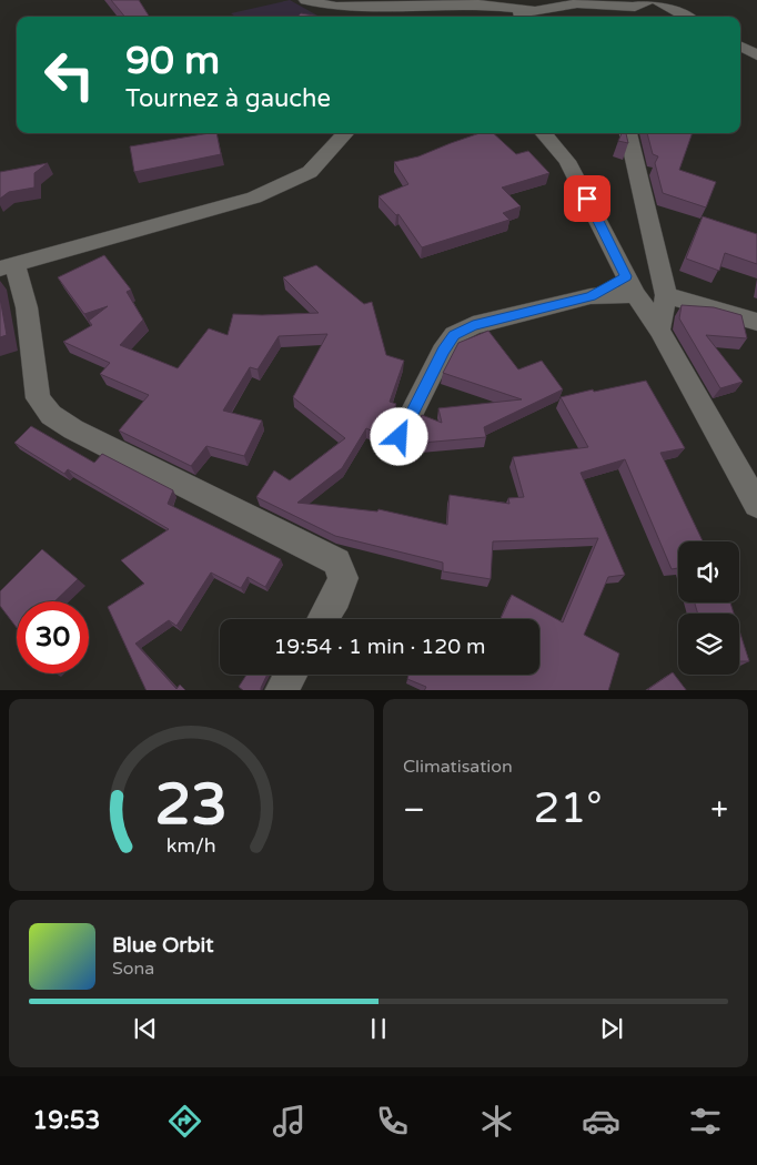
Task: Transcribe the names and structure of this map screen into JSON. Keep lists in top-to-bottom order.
{
  "page": {
    "turn": ["90 m", "Tournez à gauche"],
    "limit": "30",
    "trip": "19:54 · 1 min · 120 m",
    "tile": "Climatisation",
    "heat": ["−", "21°", "+"],
    "song": ["Blue Orbit", "Sona"],
    "tabs": "19:53",
    "gauge": ["23", "km/h"]
  }
}
